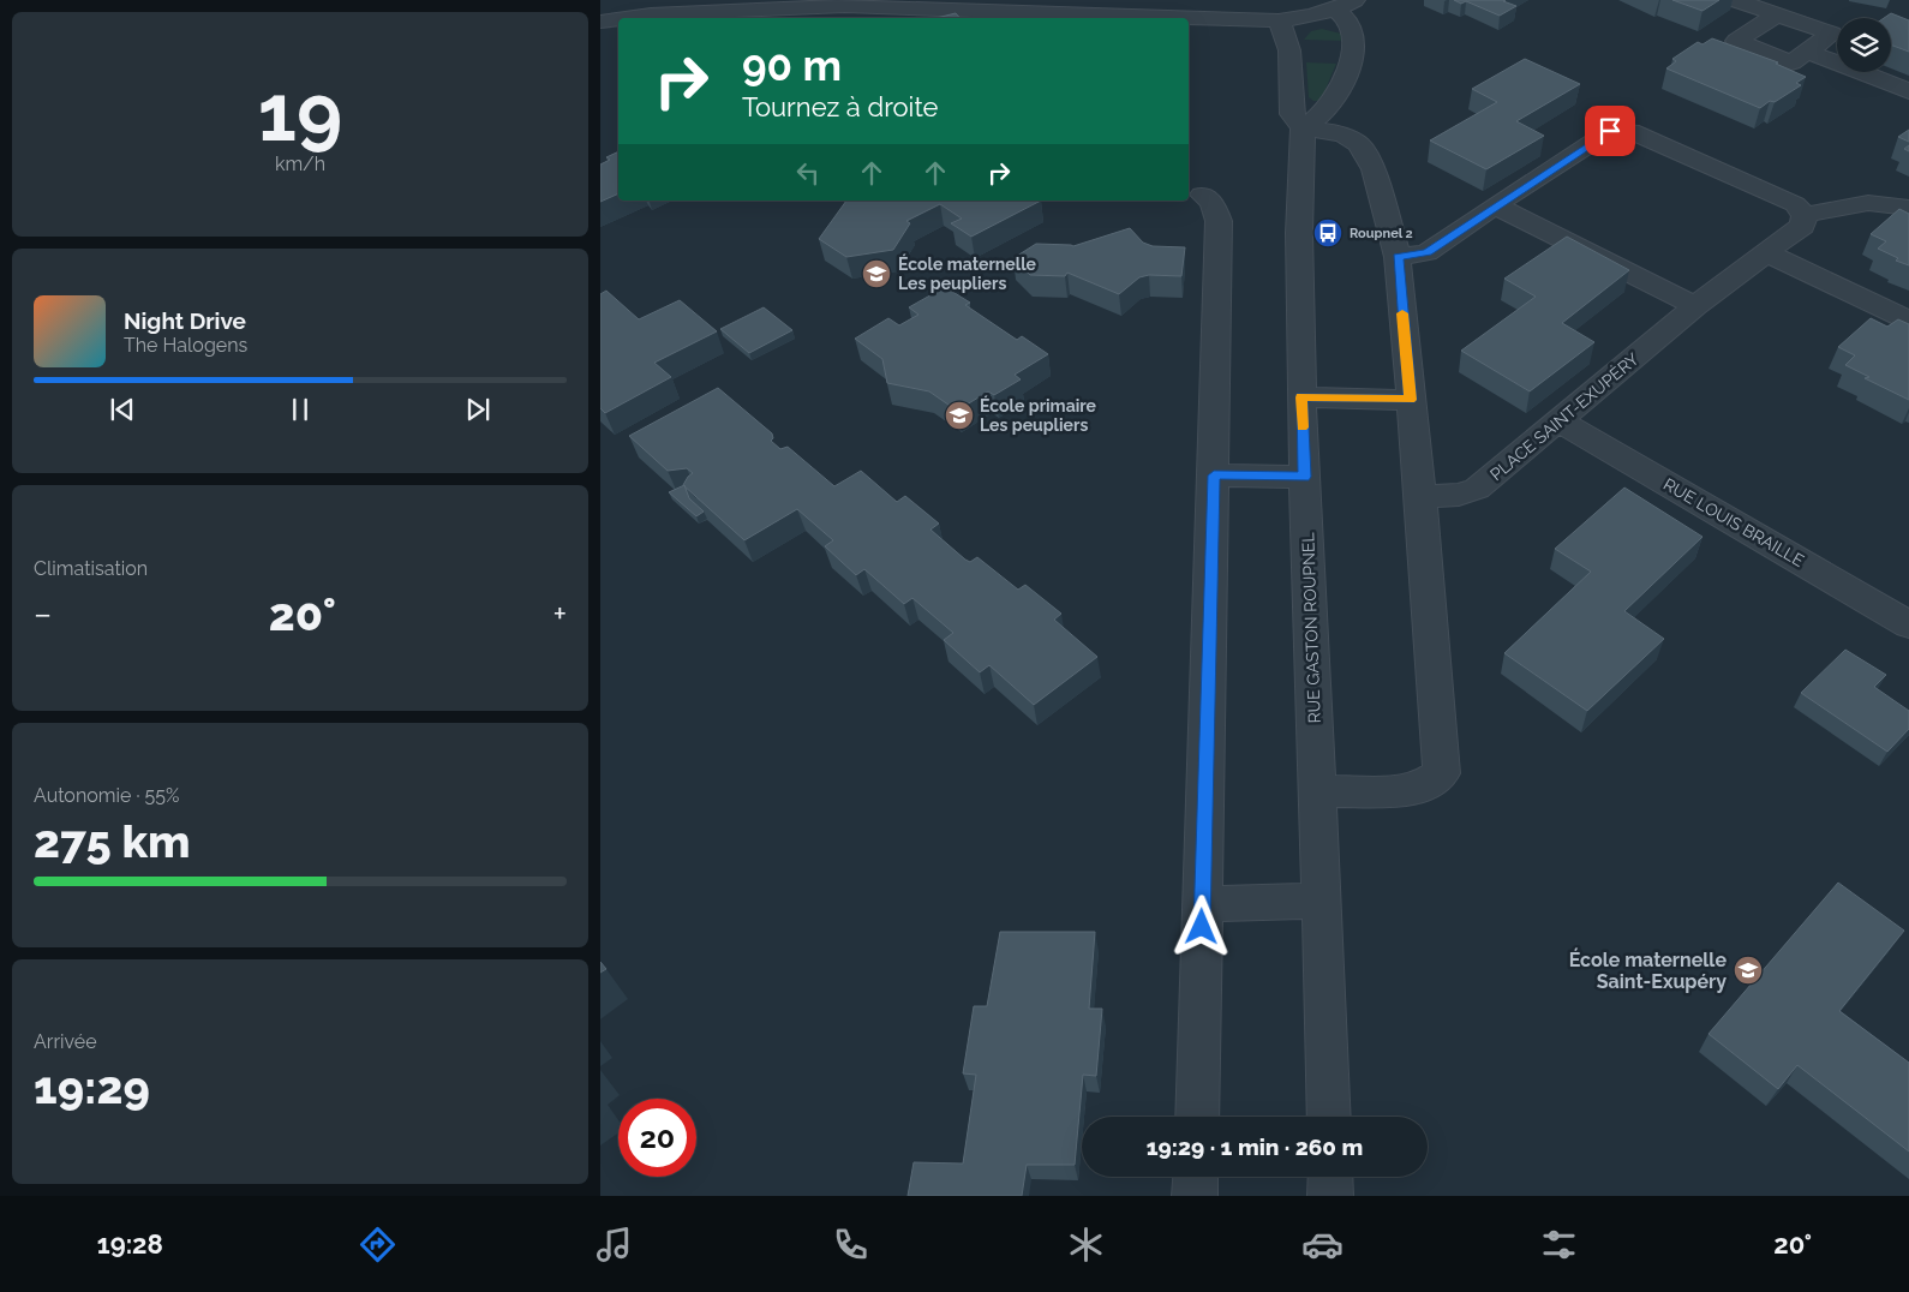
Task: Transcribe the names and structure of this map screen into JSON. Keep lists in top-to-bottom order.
{
  "streets": {
    "street": ["PLACE SAINT-EXUPÉRY", "RUE LOUIS BRAILLE", "RUE GASTON ROUPNEL"]
  },
  "crossings": [
    ["PLACE SAINT-EXUPÉRY", "RUE LOUIS BRAILLE"]
  ],
  "places": {
    "bus stop": ["Roupnel 2"],
    "school or university": ["École maternelle Les peupliers", "École primaire Les peupliers", "École maternelle Saint-Exupéry"]
  },
  "page": {
    "tile": [
      ["19", "km/h"],
      "Climatisation",
      ["Autonomie · 55%", "275 km"],
      ["Arrivée", "19:29"]
    ],
    "turn": ["90 m", "Tournez à droite"],
    "song": ["Night Drive", "The Halogens"],
    "heat": ["−", "20°", "+"],
    "limit": "20",
    "trip": "19:29 · 1 min · 260 m",
    "tabs": ["19:28", "20°"]
  }
}
